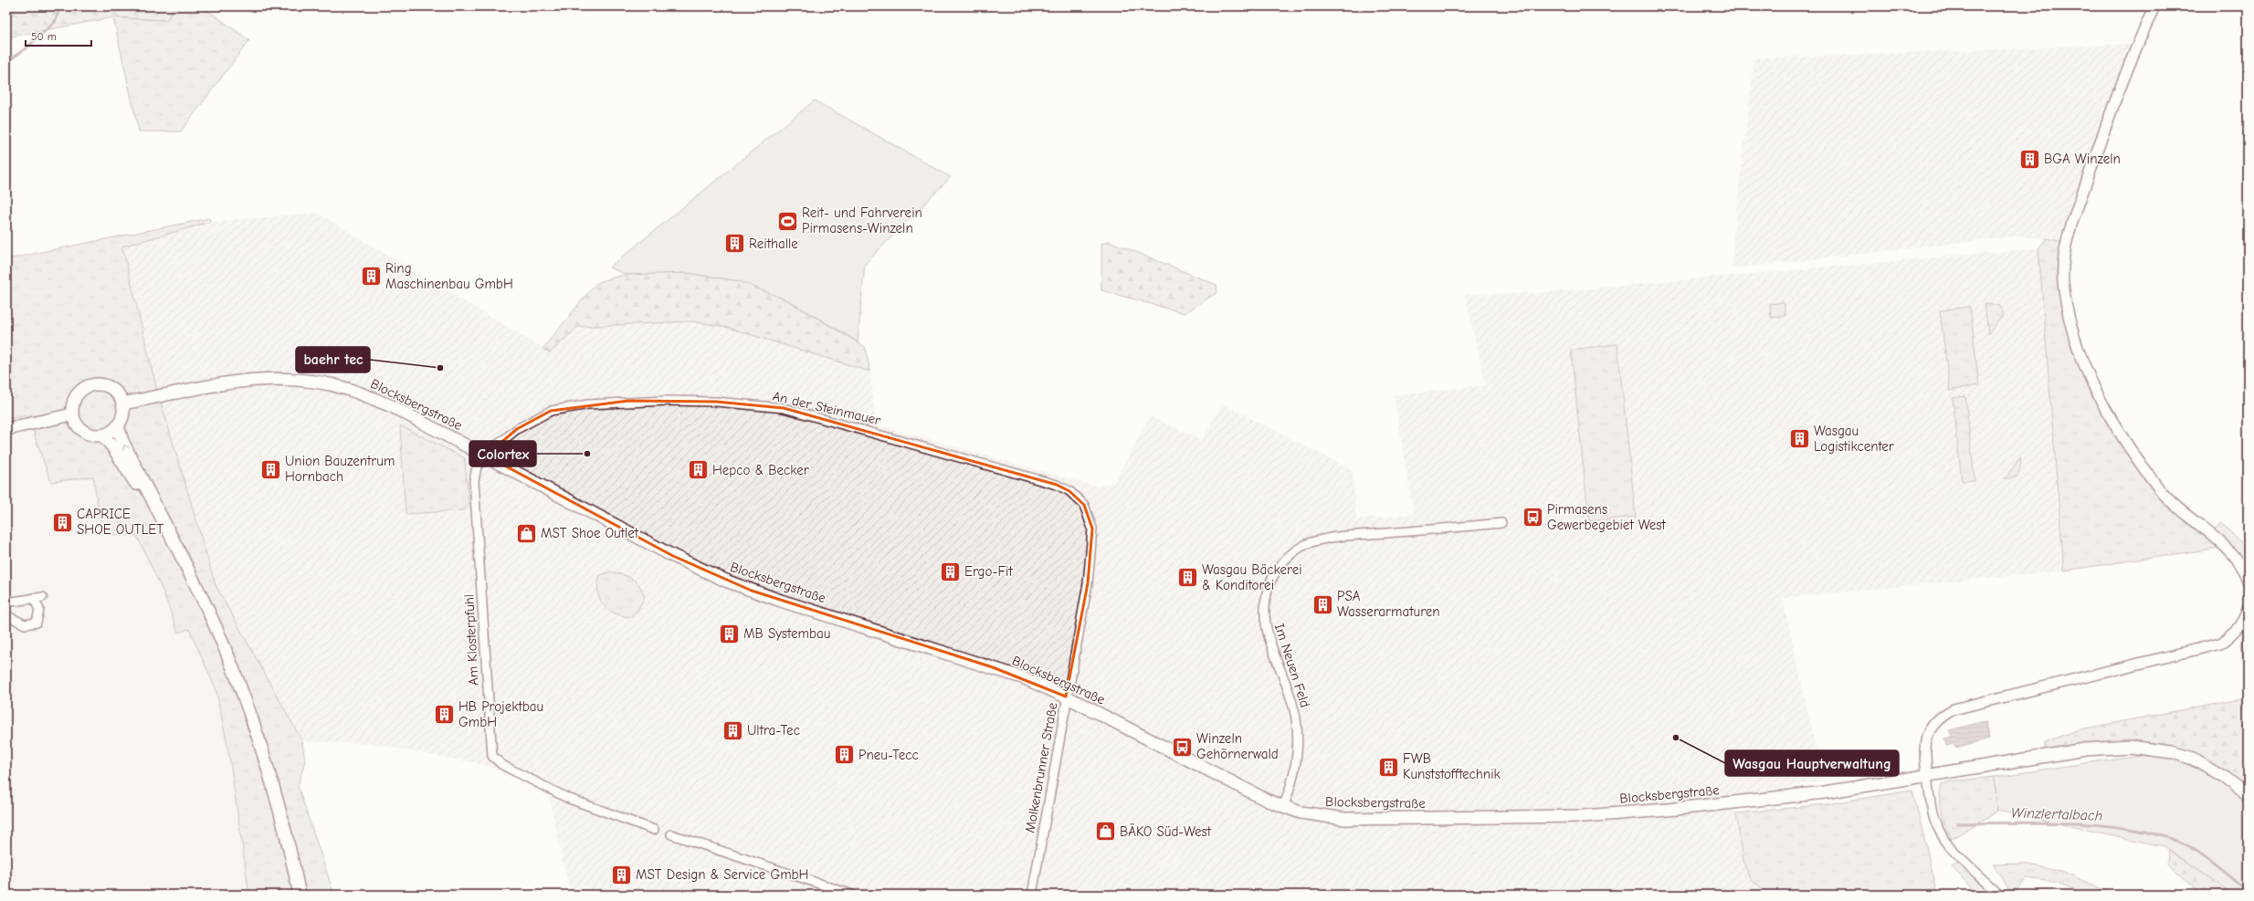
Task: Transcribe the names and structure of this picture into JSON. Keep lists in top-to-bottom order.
{
  "streets": {
    "main road": ["Blocksbergstraße"],
    "street": [
      "An der Steinmauer",
      "Am Klosterpfuhl",
      "Im Neuen Feld",
      "Molkenbrunner Straße"
    ]
  },
  "crossings": [
    ["Blocksbergstraße", "An der Steinmauer"],
    ["Blocksbergstraße", "Am Klosterpfuhl"],
    ["Blocksbergstraße", "Im Neuen Feld"],
    ["Blocksbergstraße", "Molkenbrunner Straße"],
    ["An der Steinmauer", "Am Klosterpfuhl"],
    ["An der Steinmauer", "Molkenbrunner Straße"]
  ],
  "water": ["Winzlertalbach"],
  "places": {
    "building": [
      "BGA Winzeln",
      "Reithalle",
      "Ring Maschinenbau GmbH",
      "Wasgau Logistikcenter",
      "Union Bauzentrum Hornbach",
      "Hepco & Becker",
      "CAPRICE SHOE OUTLET",
      "Ergo-Fit",
      "Wasgau Bäckerei & Konditorei",
      "PSA Wasserarmaturen",
      "MB Systembau",
      "HB Projektbau GmbH",
      "Ultra-Tec",
      "Pneu-Tecc",
      "FWB Kunststofftechnik",
      "MST Design & Service GmbH"
    ],
    "sports": ["Reit- und Fahrverein Pirmasens-Winzeln"],
    "other": ["baehr tec", "Colortex", "Wasgau Hauptverwaltung"],
    "bus stop": ["Pirmasens Gewerbegebiet West", "Winzeln Gehörnerwald"],
    "shop": ["MST Shoe Outlet", "BÄKO Süd-West"]
  },
  "scale_bar": "50 m"
}
